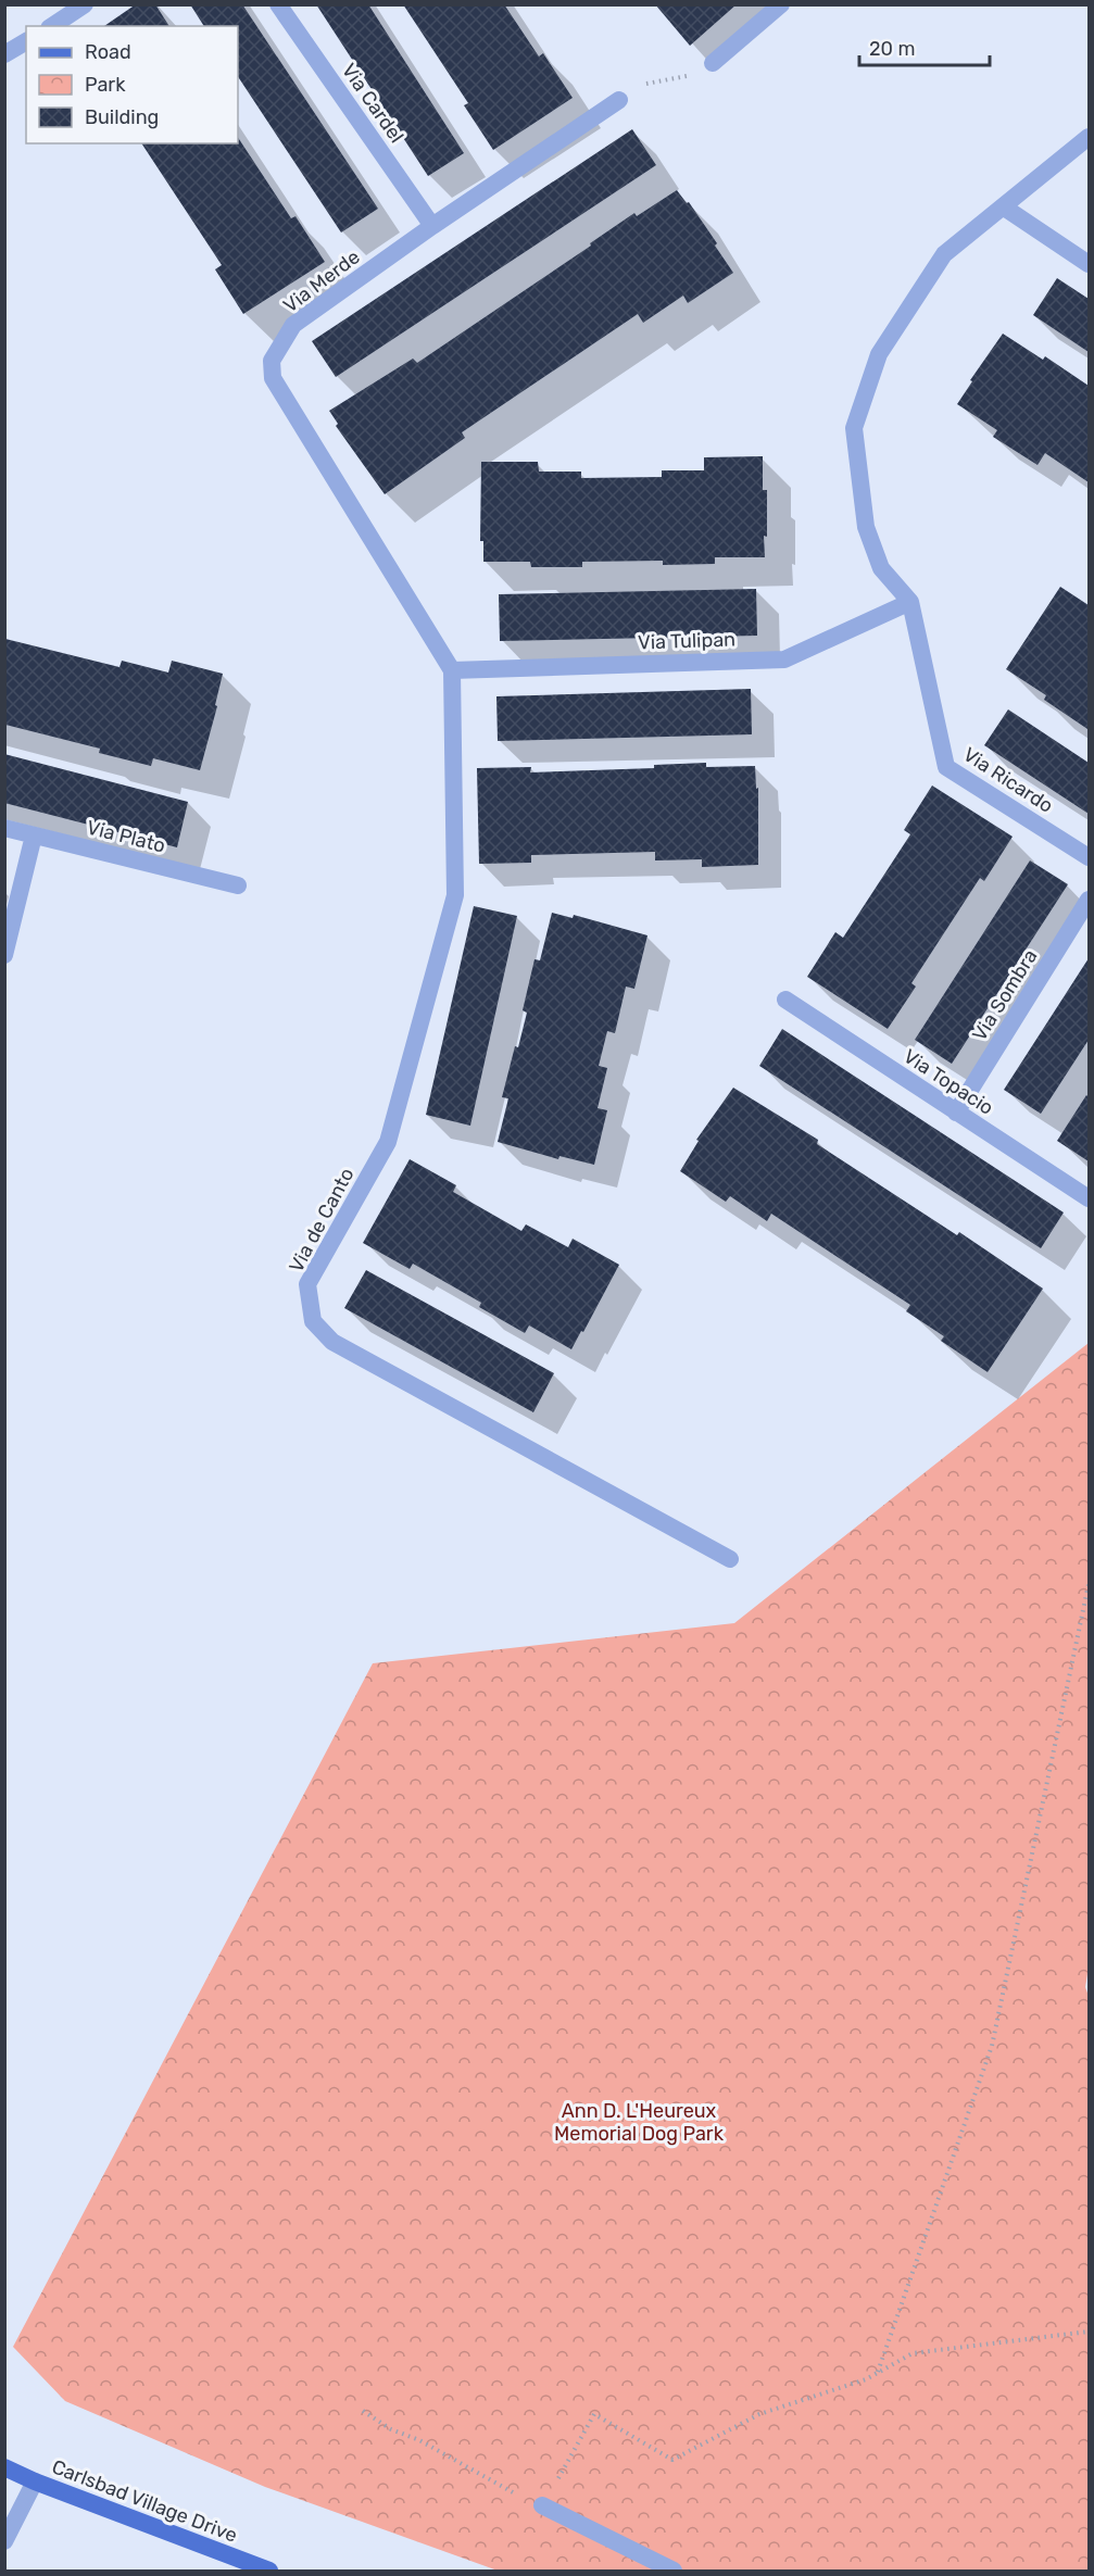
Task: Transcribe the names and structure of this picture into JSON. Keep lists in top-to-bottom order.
{
  "streets": {
    "main road": ["Carlsbad Village Drive"],
    "street": [
      "Via Cardel",
      "Via Merde",
      "Via Tulipan",
      "Via Ricardo",
      "Via Plato",
      "Via Sombra",
      "Via Topacio",
      "Via de Canto"
    ]
  },
  "crossings": [
    ["Via Cardel", "Via Merde"],
    ["Via Merde", "Via Tulipan"],
    ["Via Merde", "Via de Canto"],
    ["Via Tulipan", "Via Ricardo"],
    ["Via Tulipan", "Via de Canto"],
    ["Via Sombra", "Via Topacio"]
  ],
  "parks": ["Ann D. L'Heureux Memorial Dog Park"],
  "legend": ["Road", "Park", "Building"],
  "scale_bar": "20 m"
}
